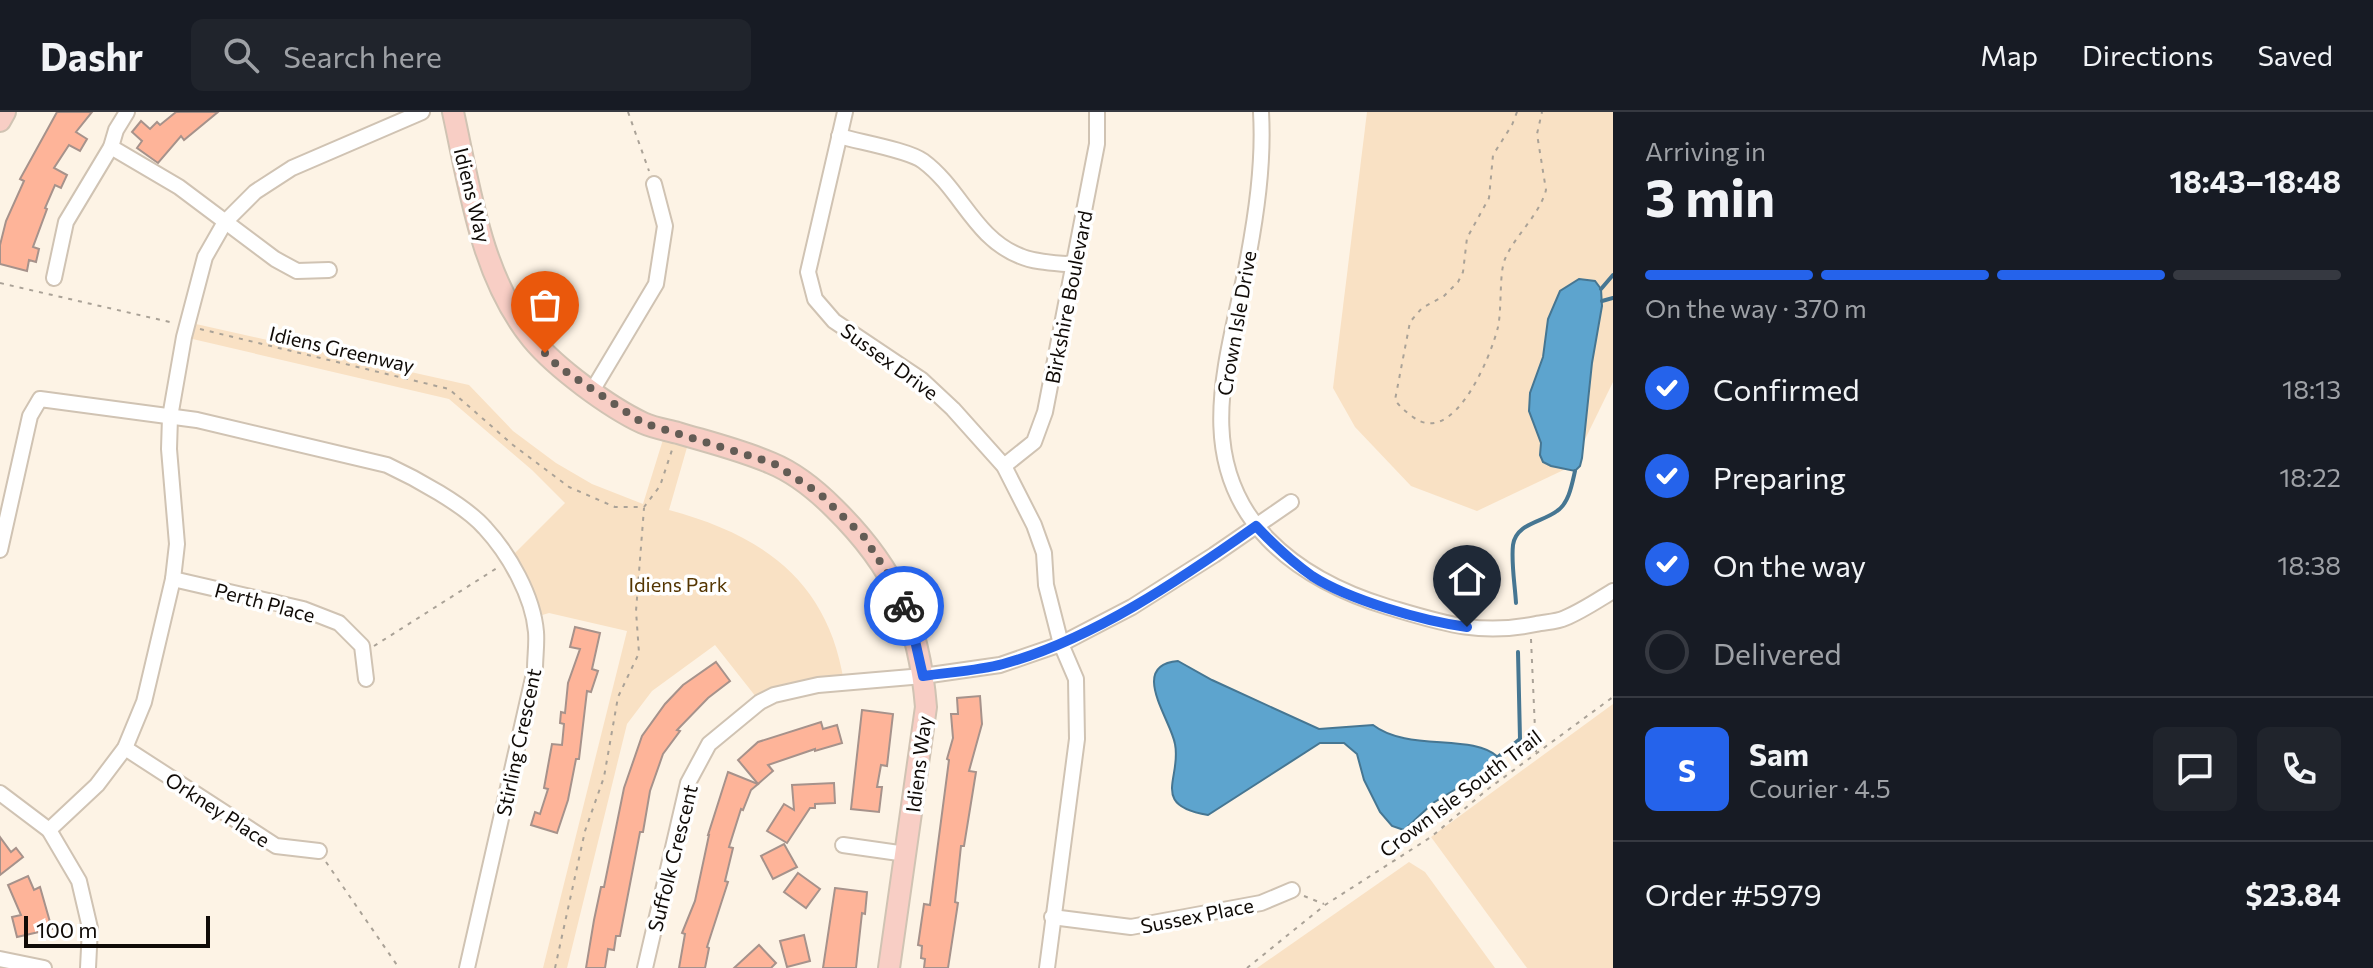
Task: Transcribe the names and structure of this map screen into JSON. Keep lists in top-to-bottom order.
{
  "streets": {
    "street": [
      "Idiens Way",
      "Birkshire Boulevard",
      "Crown Isle Drive",
      "Sussex Drive",
      "Perth Place",
      "Stirling Crescent",
      "Orkney Place",
      "Suffolk Crescent",
      "Sussex Place"
    ],
    "path": ["Idiens Greenway", "Crown Isle South Trail"]
  },
  "crossings": [
    ["Idiens Way", "Suffolk Crescent"],
    ["Birkshire Boulevard", "Sussex Drive"],
    ["Crown Isle Drive", "Suffolk Crescent"],
    ["Sussex Drive", "Suffolk Crescent"],
    ["Sussex Drive", "Sussex Place"]
  ],
  "parks": ["Idiens Park"],
  "scale_bar": "100 m",
  "page": {
    "header": "Dashr",
    "search": "Search here",
    "nav": ["Map", "Directions", "Saved"],
    "heading": ["3 min", "Arriving in", "18:43–18:48"],
    "panel": [
      "Sam",
      "Courier · 4.5",
      "Order #5979",
      "$23.84"
    ],
    "bar": "On the way · 370 m",
    "list": [
      ["Confirmed", "18:13"],
      ["Preparing", "18:22"],
      ["On the way", "18:38"],
      "Delivered"
    ],
    "round": "S",
    "scale": "100 m"
  }
}
